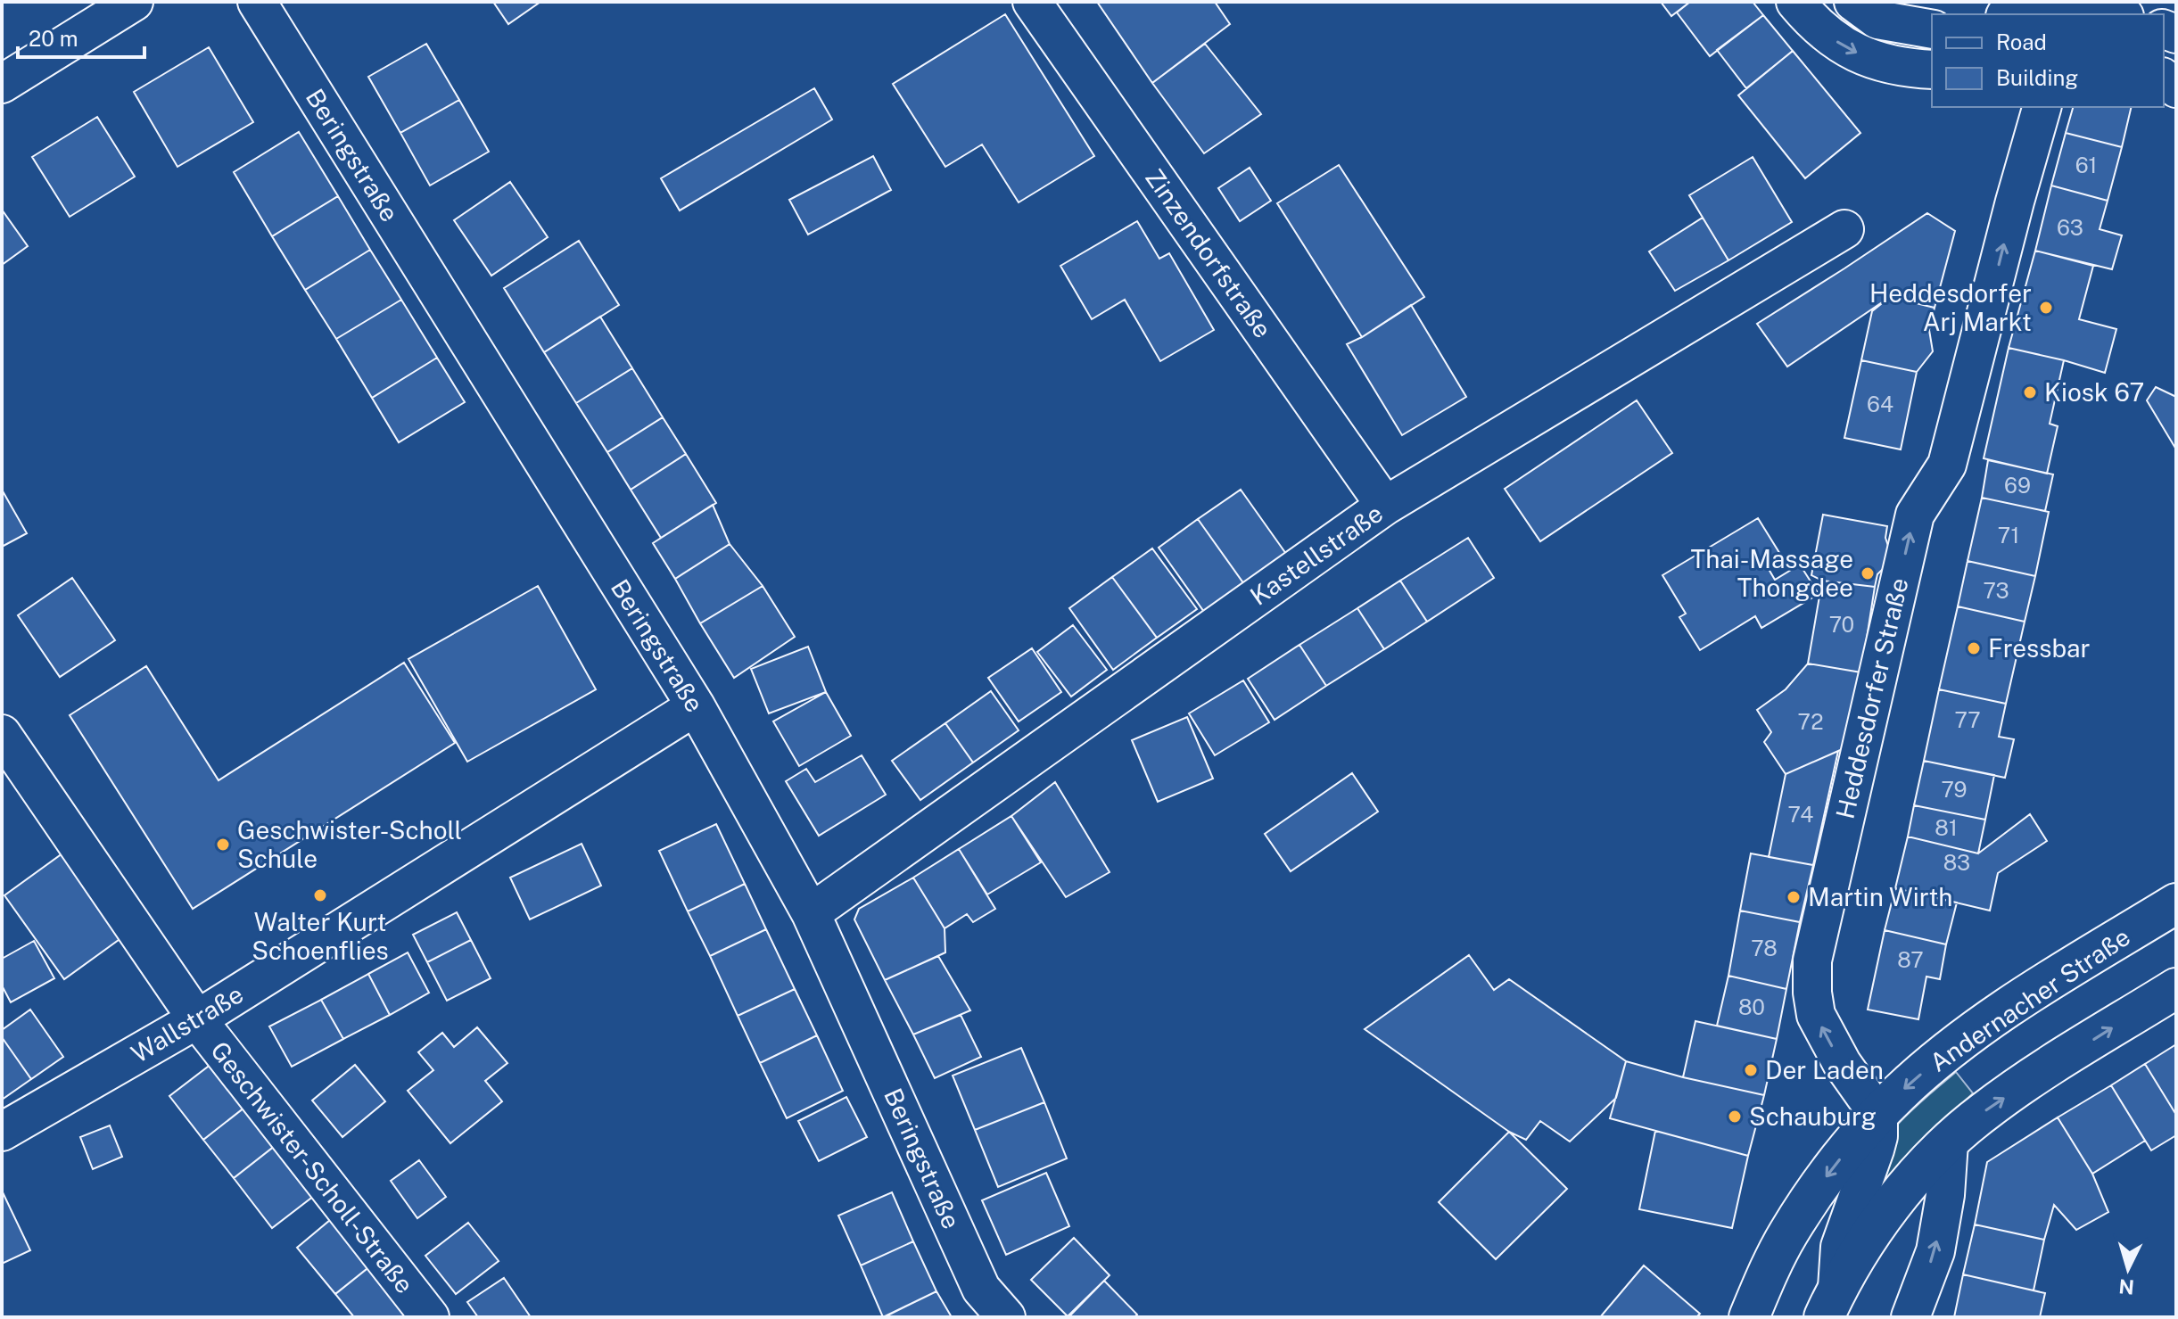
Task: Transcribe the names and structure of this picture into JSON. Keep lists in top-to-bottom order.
{
  "streets": {
    "street": [
      "Beringstraße",
      "Zinzendorfstraße",
      "Kastellstraße",
      "Heddesdorfer Straße",
      "Andernacher Straße",
      "Wallstraße",
      "Geschwister-Scholl-Straße"
    ]
  },
  "crossings": [
    ["Beringstraße", "Kastellstraße"],
    ["Beringstraße", "Wallstraße"],
    ["Zinzendorfstraße", "Kastellstraße"],
    ["Heddesdorfer Straße", "Andernacher Straße"],
    ["Wallstraße", "Geschwister-Scholl-Straße"]
  ],
  "one_way": ["Heddesdorfer Straße"],
  "places": [
    "Heddesdorfer Arj Markt",
    "Kiosk 67",
    "Thai-Massage Thongdee",
    "Fressbar",
    "Geschwister-Scholl Schule",
    "Walter Kurt Schoenflies",
    "Martin Wirth",
    "Der Laden",
    "Schauburg"
  ],
  "house_numbers": [
    "61",
    "63",
    "64",
    "69",
    "71",
    "73",
    "70",
    "77",
    "72",
    "79",
    "74",
    "81",
    "83",
    "78",
    "87",
    "80"
  ],
  "legend": ["Road", "Building"],
  "scale_bar": "20 m",
  "north": "bottom"
}
